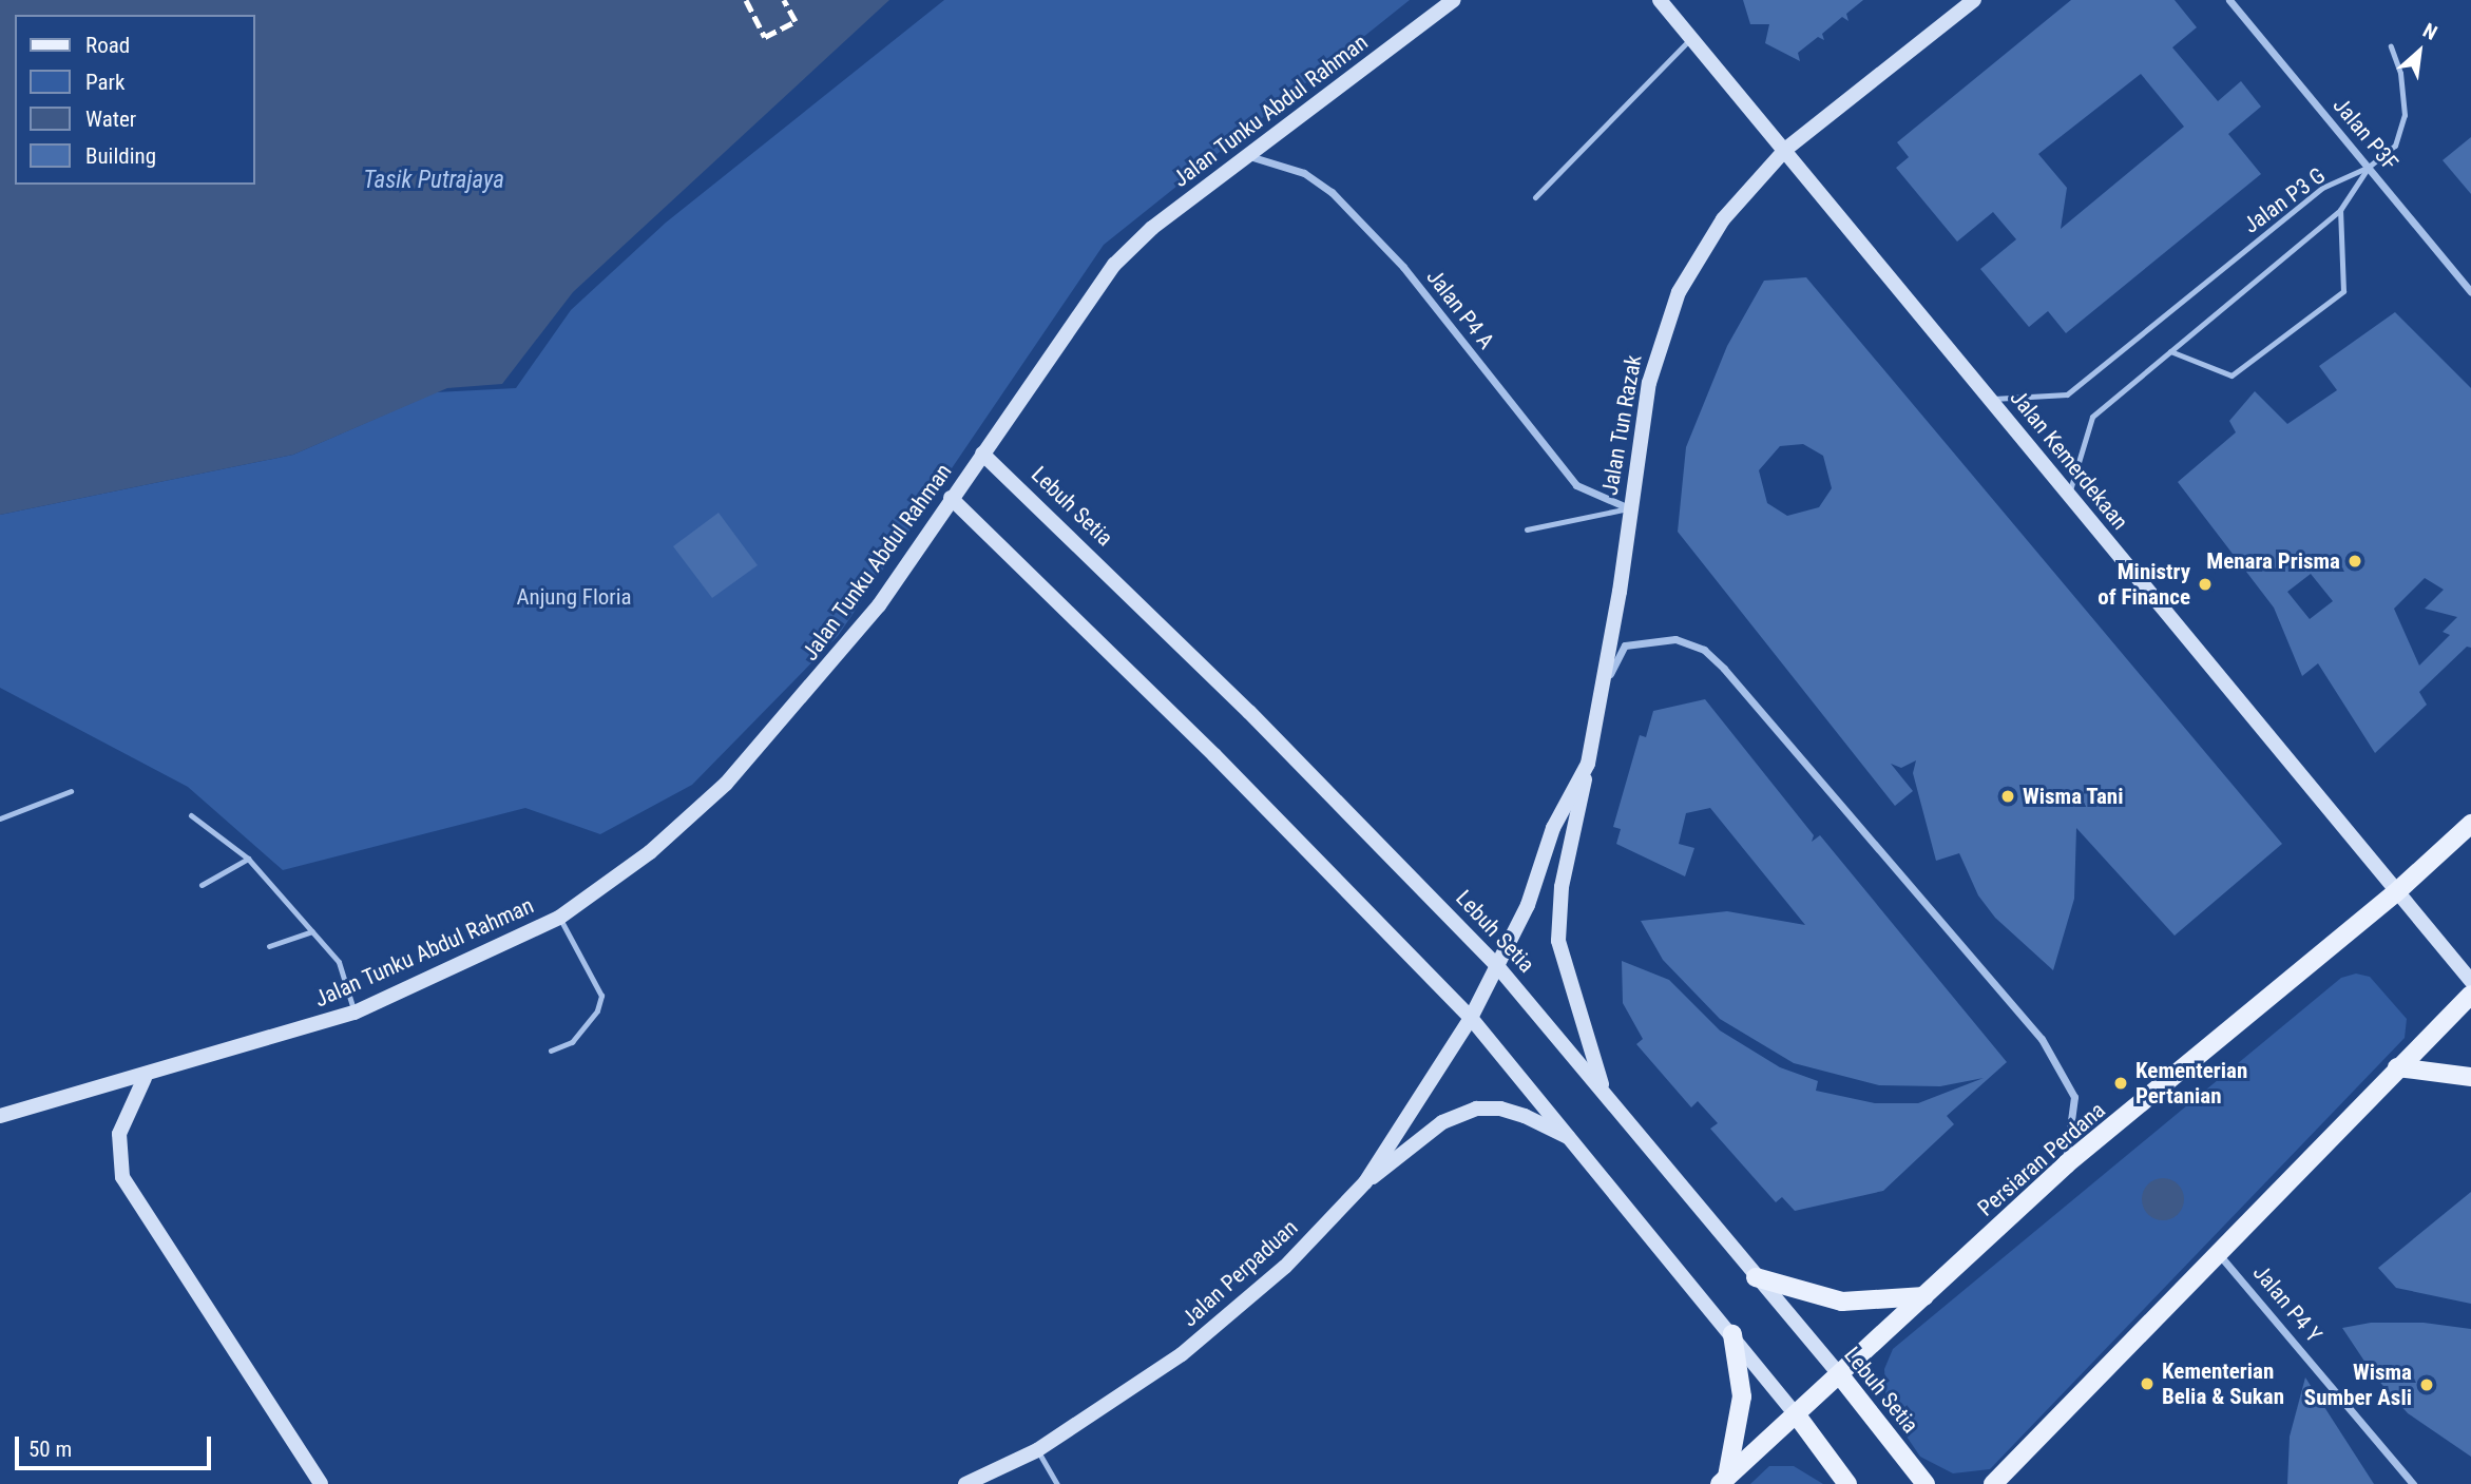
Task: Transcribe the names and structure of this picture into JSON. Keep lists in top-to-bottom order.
{
  "streets": {
    "main road": ["Lebuh Setia", "Persiaran Perdana"],
    "street": [
      "Jalan Tunku Abdul Rahman",
      "Jalan P3F",
      "Jalan P4 A",
      "Jalan Tun Razak",
      "Jalan Kemerdekaan",
      "Jalan Perpaduan",
      "Jalan P4 Y"
    ],
    "lane": ["Jalan P3 G"]
  },
  "crossings": [
    ["Jalan Tunku Abdul Rahman", "Jalan P4 A"],
    ["Jalan Tunku Abdul Rahman", "Lebuh Setia"],
    ["Jalan P3F", "Jalan P3 G"],
    ["Jalan P3 G", "Jalan Kemerdekaan"],
    ["Jalan P4 A", "Jalan Tun Razak"],
    ["Jalan Tun Razak", "Jalan Kemerdekaan"],
    ["Jalan Tun Razak", "Lebuh Setia"],
    ["Jalan Tun Razak", "Jalan Perpaduan"],
    ["Jalan Kemerdekaan", "Persiaran Perdana"],
    ["Lebuh Setia", "Persiaran Perdana"]
  ],
  "water": ["Tasik Putrajaya"],
  "parks": ["Anjung Floria"],
  "places": [
    "Menara Prisma",
    "Ministry of Finance",
    "Wisma Tani",
    "Kementerian Pertanian",
    "Kementerian Belia & Sukan",
    "Wisma Sumber Asli"
  ],
  "legend": [
    "Road",
    "Park",
    "Water",
    "Building"
  ],
  "scale_bar": "50 m",
  "north": "top right"
}
